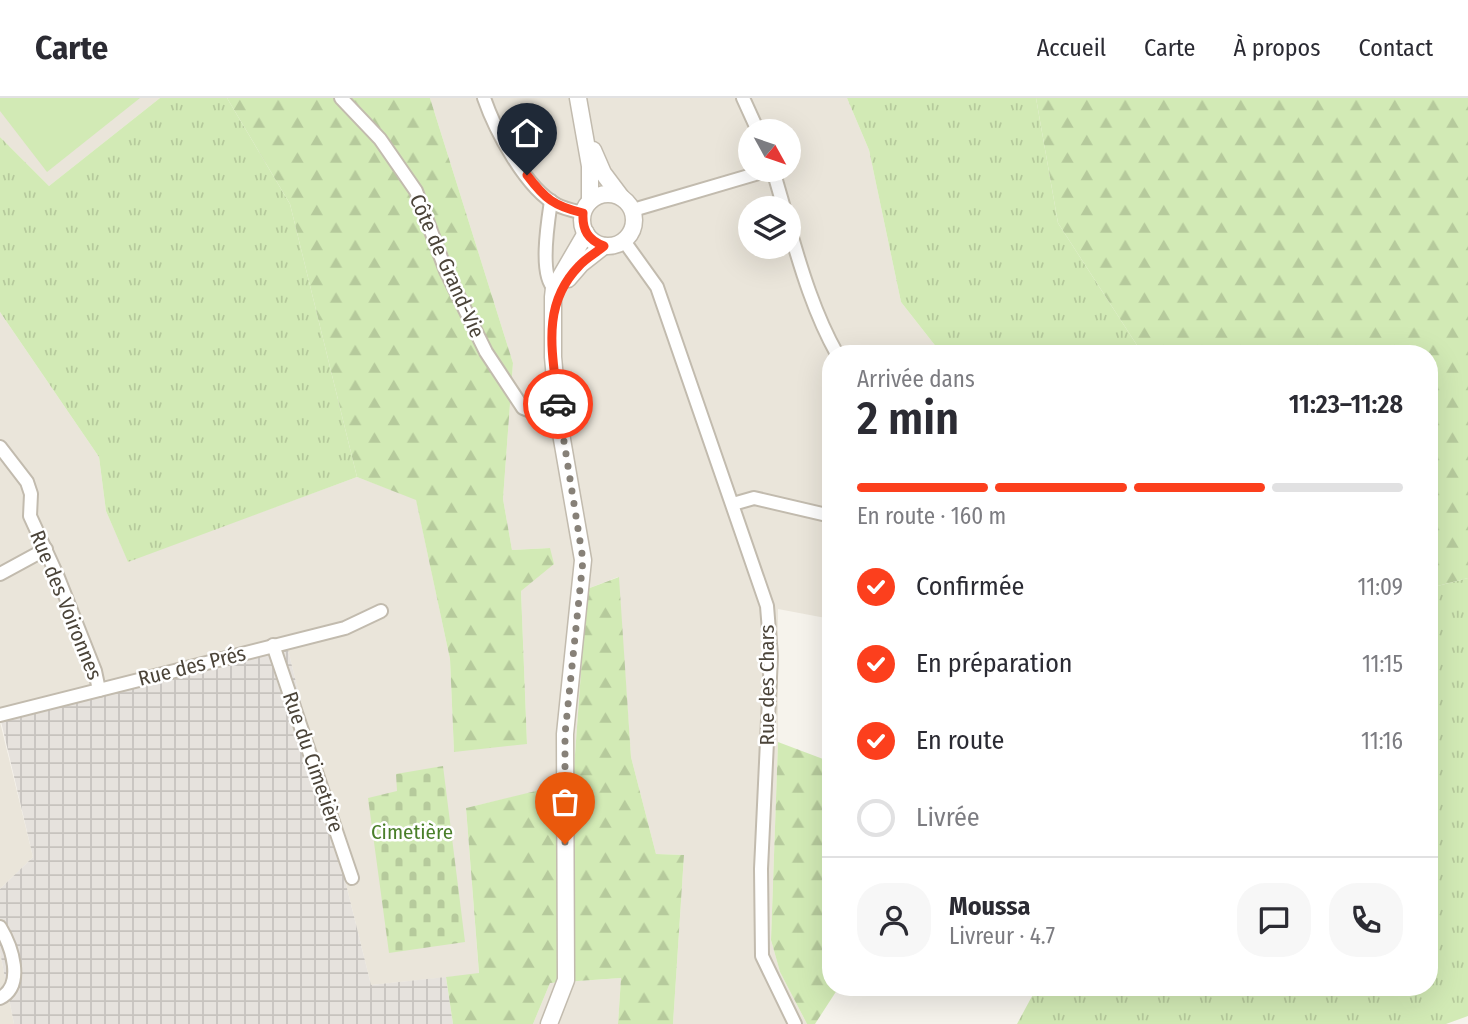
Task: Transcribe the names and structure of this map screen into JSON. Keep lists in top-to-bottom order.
{
  "streets": {
    "street": [
      "Côte de Grand-Vie",
      "Rue des Voironnes",
      "Rue des Prés",
      "Rue des Chars",
      "Rue du Cimetière"
    ]
  },
  "crossings": [
    ["Rue des Voironnes", "Rue des Prés"],
    ["Rue des Prés", "Rue du Cimetière"]
  ],
  "parks": ["Cimetière"],
  "north": "bottom right",
  "page": {
    "header": "Carte",
    "nav": [
      "Accueil",
      "Carte",
      "À propos",
      "Contact"
    ],
    "heading": ["2 min", "Arrivée dans", "11:23–11:28"],
    "panel": ["Moussa", "Livreur · 4.7"],
    "bar": "En route · 160 m",
    "list": [
      ["Confirmée", "11:09"],
      ["En préparation", "11:15"],
      ["En route", "11:16"],
      "Livrée"
    ]
  }
}
